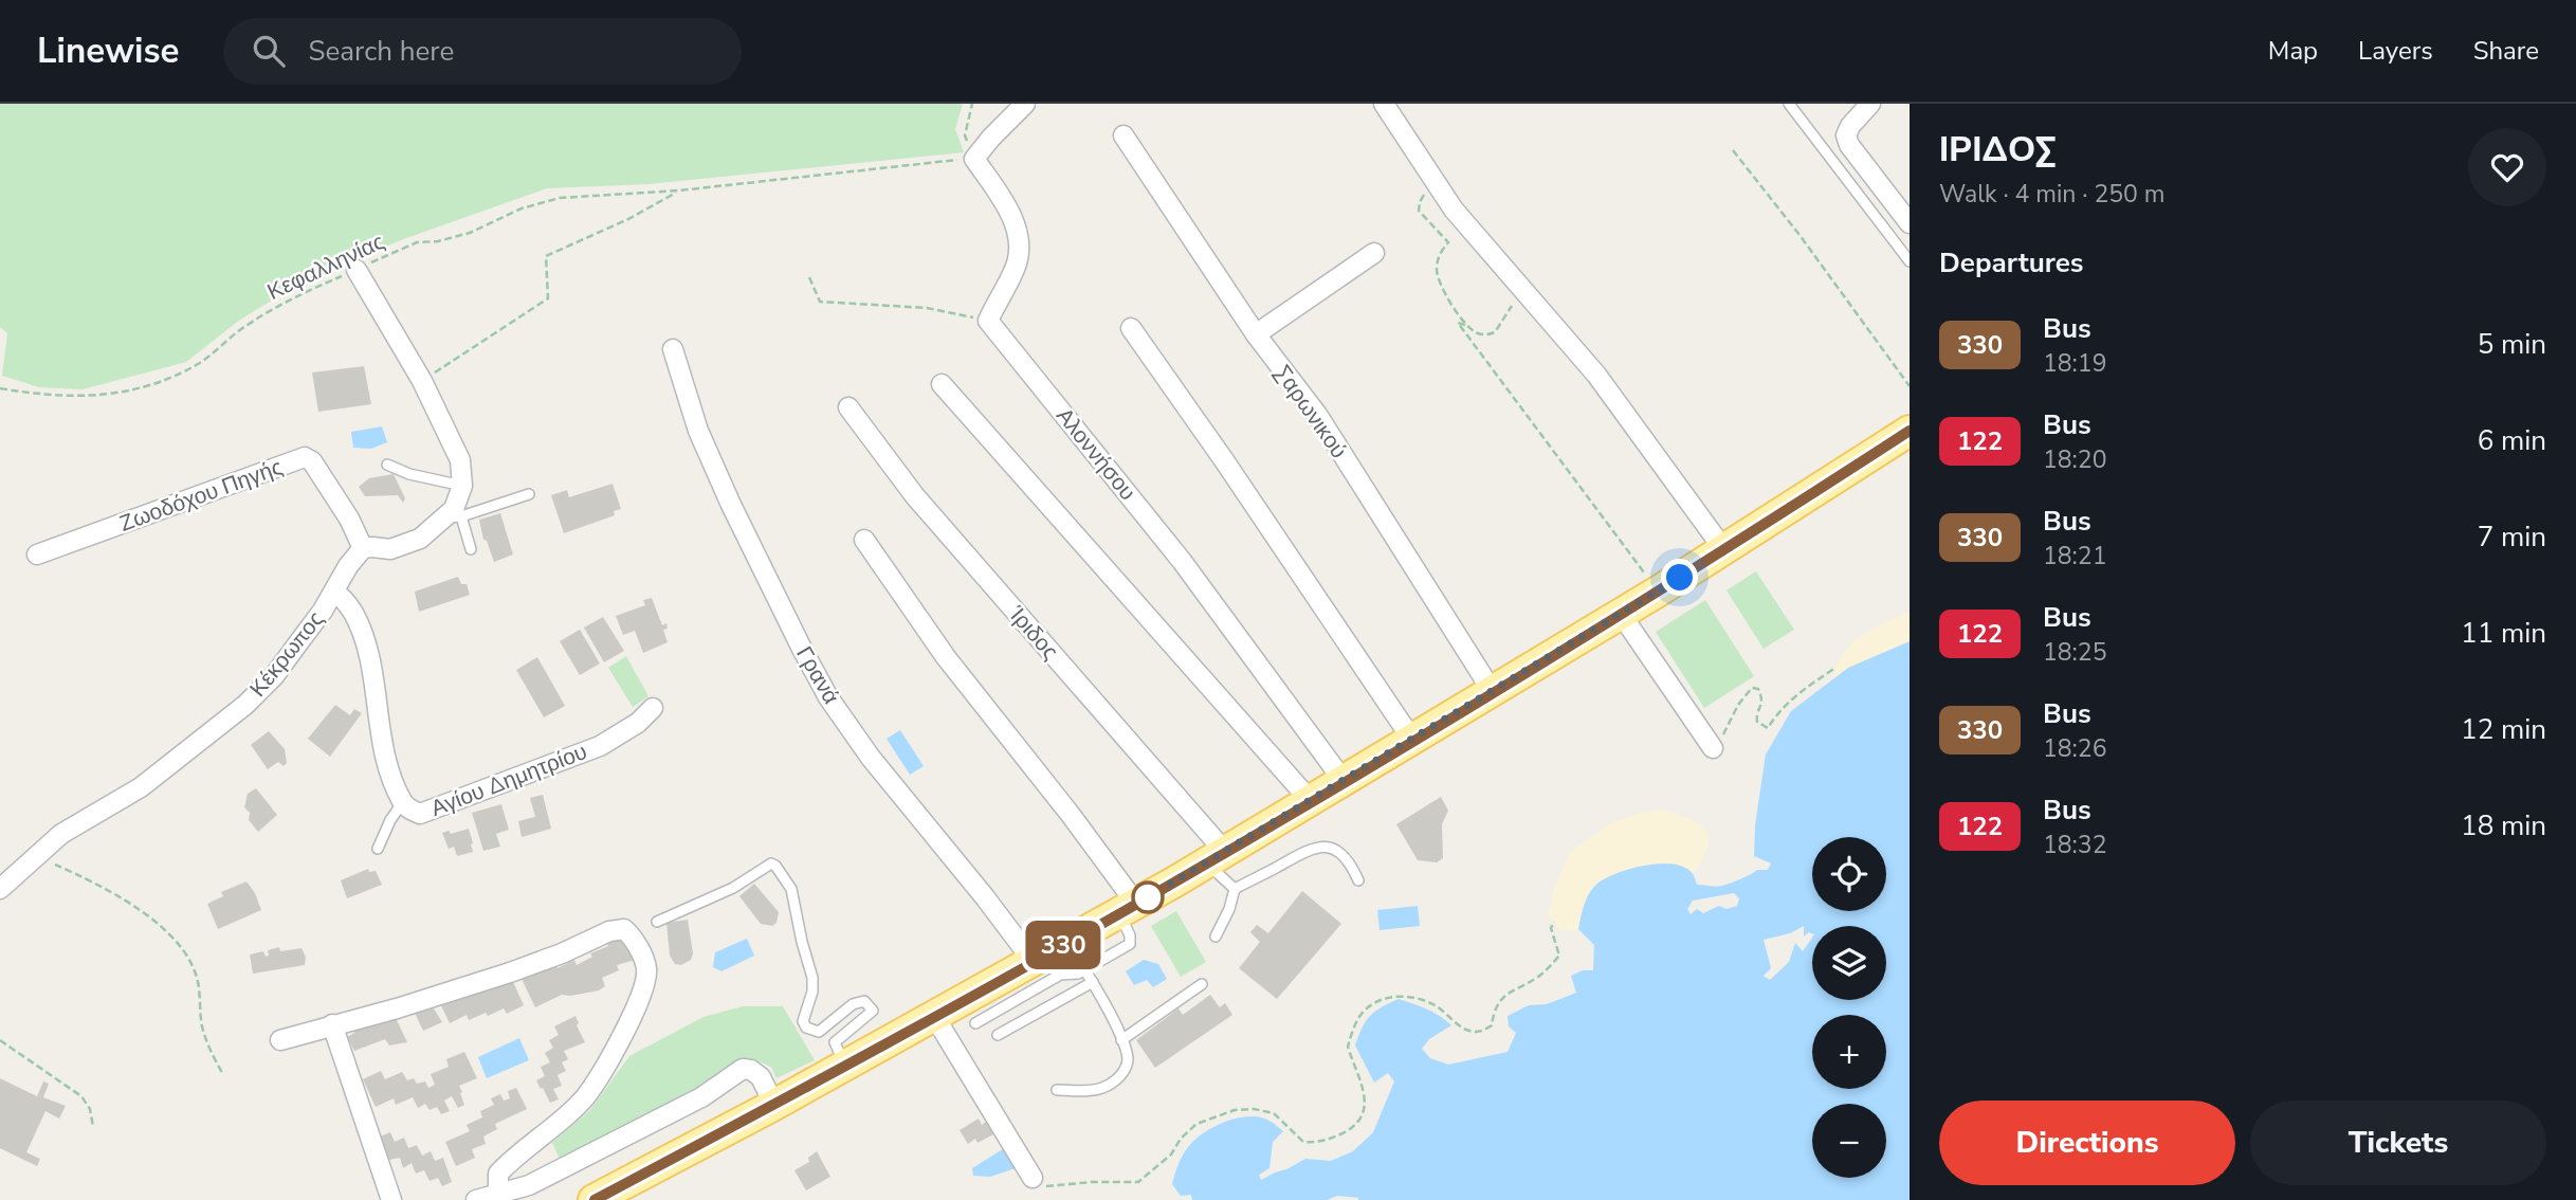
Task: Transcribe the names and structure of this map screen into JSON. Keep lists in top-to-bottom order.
{
  "streets": {
    "street": [
      "Σαρωνικού",
      "Αλοννήσου",
      "Ζωοδόχου Πηγής",
      "Ίριδος",
      "Κέκρωπος",
      "Γρανά",
      "Αγίου Δημητρίου"
    ],
    "path": ["Κεφαλληνίας"]
  },
  "crossings": [
    ["Ζωοδόχου Πηγής", "Κέκρωπος"],
    ["Κέκρωπος", "Αγίου Δημητρίου"]
  ],
  "lines": ["bus line 330"],
  "page": {
    "header": "Linewise",
    "search": "Search here",
    "nav": ["Map", "Layers", "Share"],
    "on_map": "330",
    "heading": [
      ["ΙΡΙΔΟΣ", "Walk · 4 min · 250 m"],
      "Departures"
    ],
    "list": [
      {
        "mark": "330",
        "name": "Bus",
        "note": "18:19",
        "value": "5 min"
      },
      {
        "mark": "122",
        "name": "Bus",
        "note": "18:20",
        "value": "6 min"
      },
      {
        "mark": "330",
        "name": "Bus",
        "note": "18:21",
        "value": "7 min"
      },
      {
        "mark": "122",
        "name": "Bus",
        "note": "18:25",
        "value": "11 min"
      },
      {
        "mark": "330",
        "name": "Bus",
        "note": "18:26",
        "value": "12 min"
      },
      {
        "mark": "122",
        "name": "Bus",
        "note": "18:32",
        "value": "18 min"
      }
    ],
    "map_buttons": ["+", "−"],
    "buttons": ["Directions", "Tickets"]
  }
}
